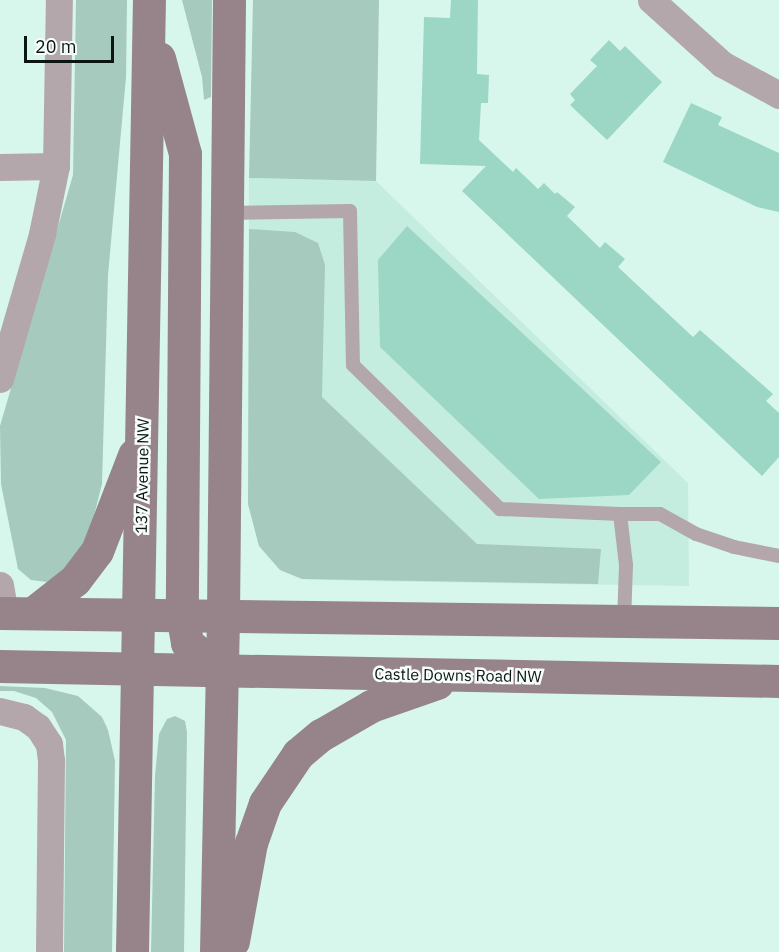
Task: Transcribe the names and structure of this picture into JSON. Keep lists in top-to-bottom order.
{
  "streets": {
    "main road": ["137 Avenue NW", "Castle Downs Road NW"]
  },
  "crossings": [
    ["137 Avenue NW", "Castle Downs Road NW"]
  ],
  "scale_bar": "20 m"
}
